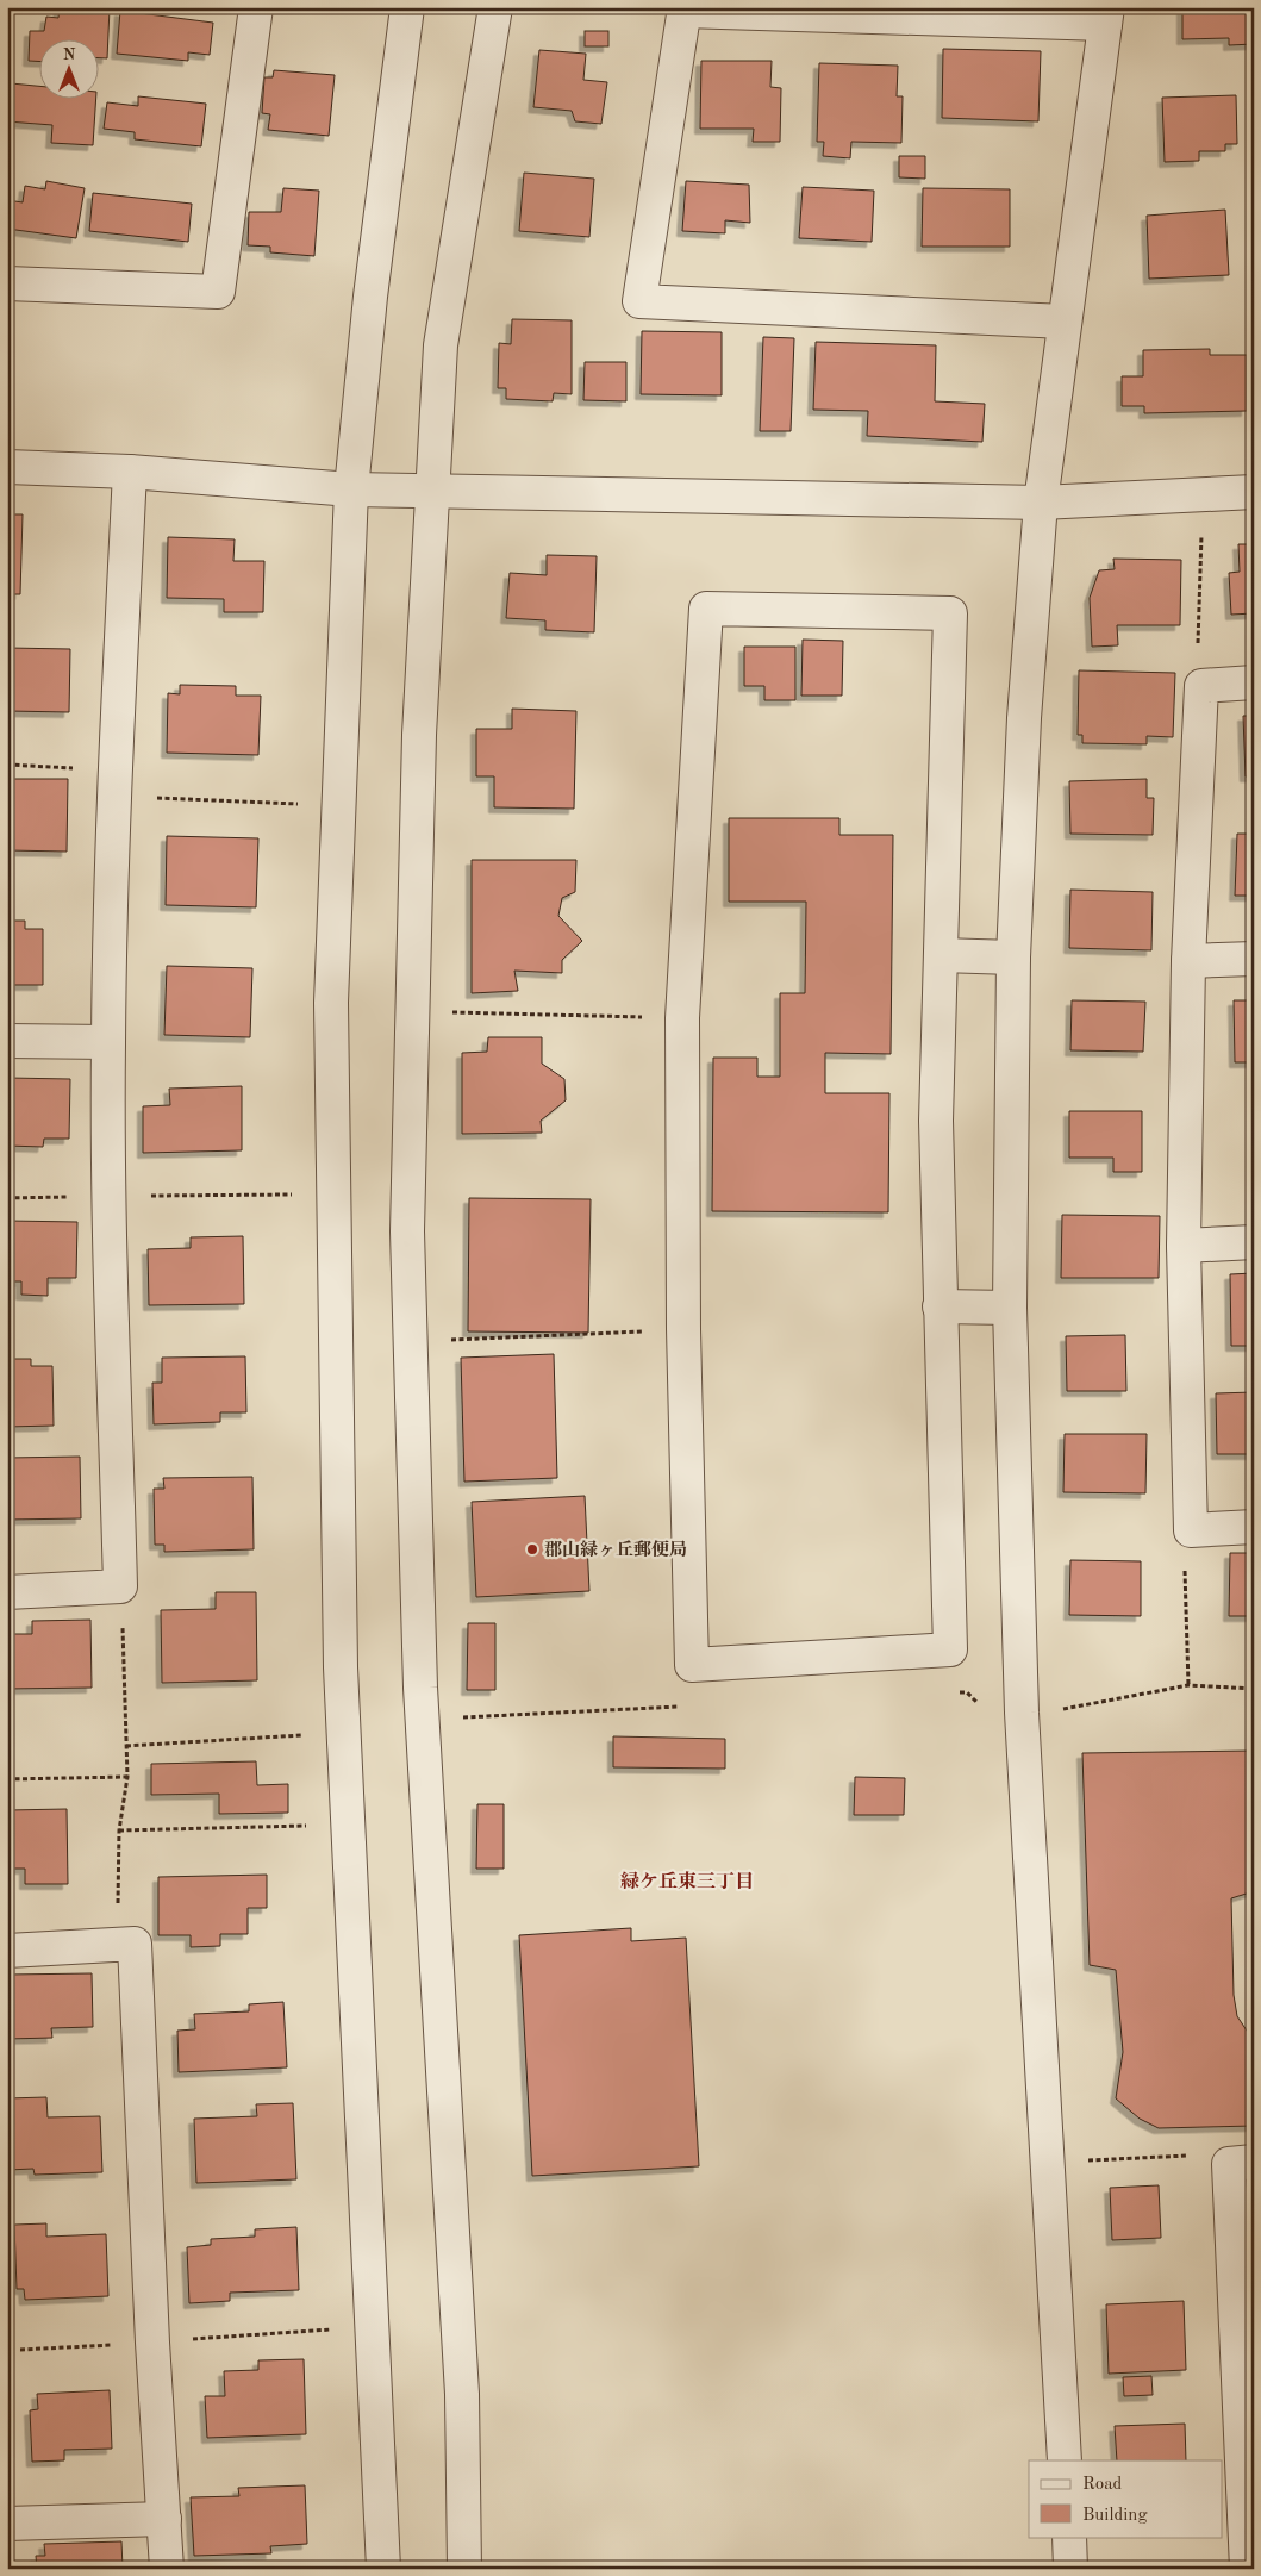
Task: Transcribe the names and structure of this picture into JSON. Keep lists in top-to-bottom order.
{
  "districts": ["緑ケ丘東三丁目"],
  "places": ["郡山緑ヶ丘郵便局"],
  "legend": ["Road", "Building"],
  "north": "top"
}
